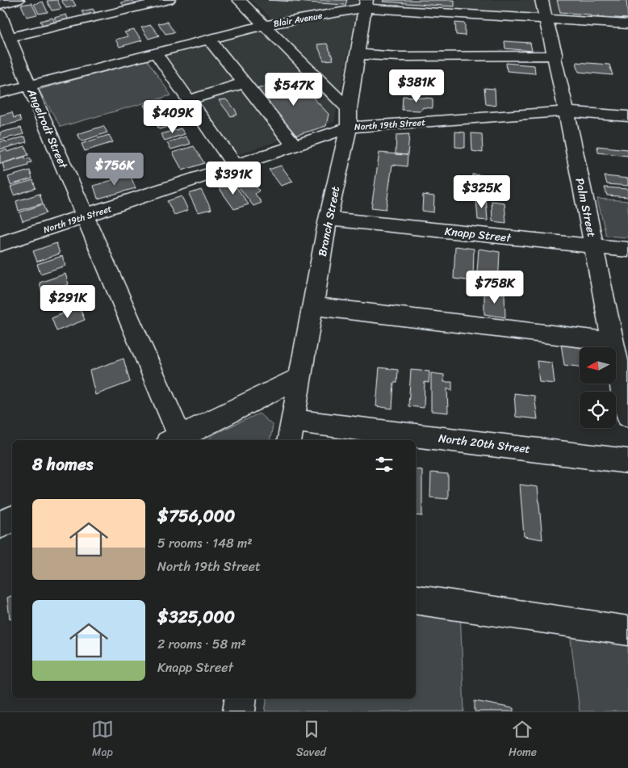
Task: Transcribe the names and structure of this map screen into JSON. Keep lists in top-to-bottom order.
{
  "streets": {
    "street": [
      "Blair Avenue",
      "North 19th Street",
      "Angelrodt Street",
      "Palm Street",
      "Branch Street",
      "Knapp Street",
      "North 20th Street"
    ]
  },
  "crossings": [
    ["Blair Avenue", "Angelrodt Street"],
    ["Blair Avenue", "Palm Street"],
    ["Blair Avenue", "Branch Street"],
    ["North 19th Street", "Angelrodt Street"],
    ["North 19th Street", "Palm Street"],
    ["North 19th Street", "Branch Street"],
    ["Palm Street", "Knapp Street"],
    ["Branch Street", "Knapp Street"],
    ["Branch Street", "North 20th Street"]
  ],
  "north": "left",
  "page": {
    "price": [
      "$381K",
      "$547K",
      "$409K",
      "$756K",
      "$391K",
      "$325K",
      "$758K",
      "$291K"
    ],
    "heading": "8 homes",
    "list": [
      {
        "name": "$756,000",
        "note": "5 rooms · 148 m² · North 19th Street"
      },
      {
        "name": "$325,000",
        "note": "2 rooms · 58 m² · Knapp Street"
      }
    ],
    "tabs": ["Map", "Saved", "Home"]
  }
}
